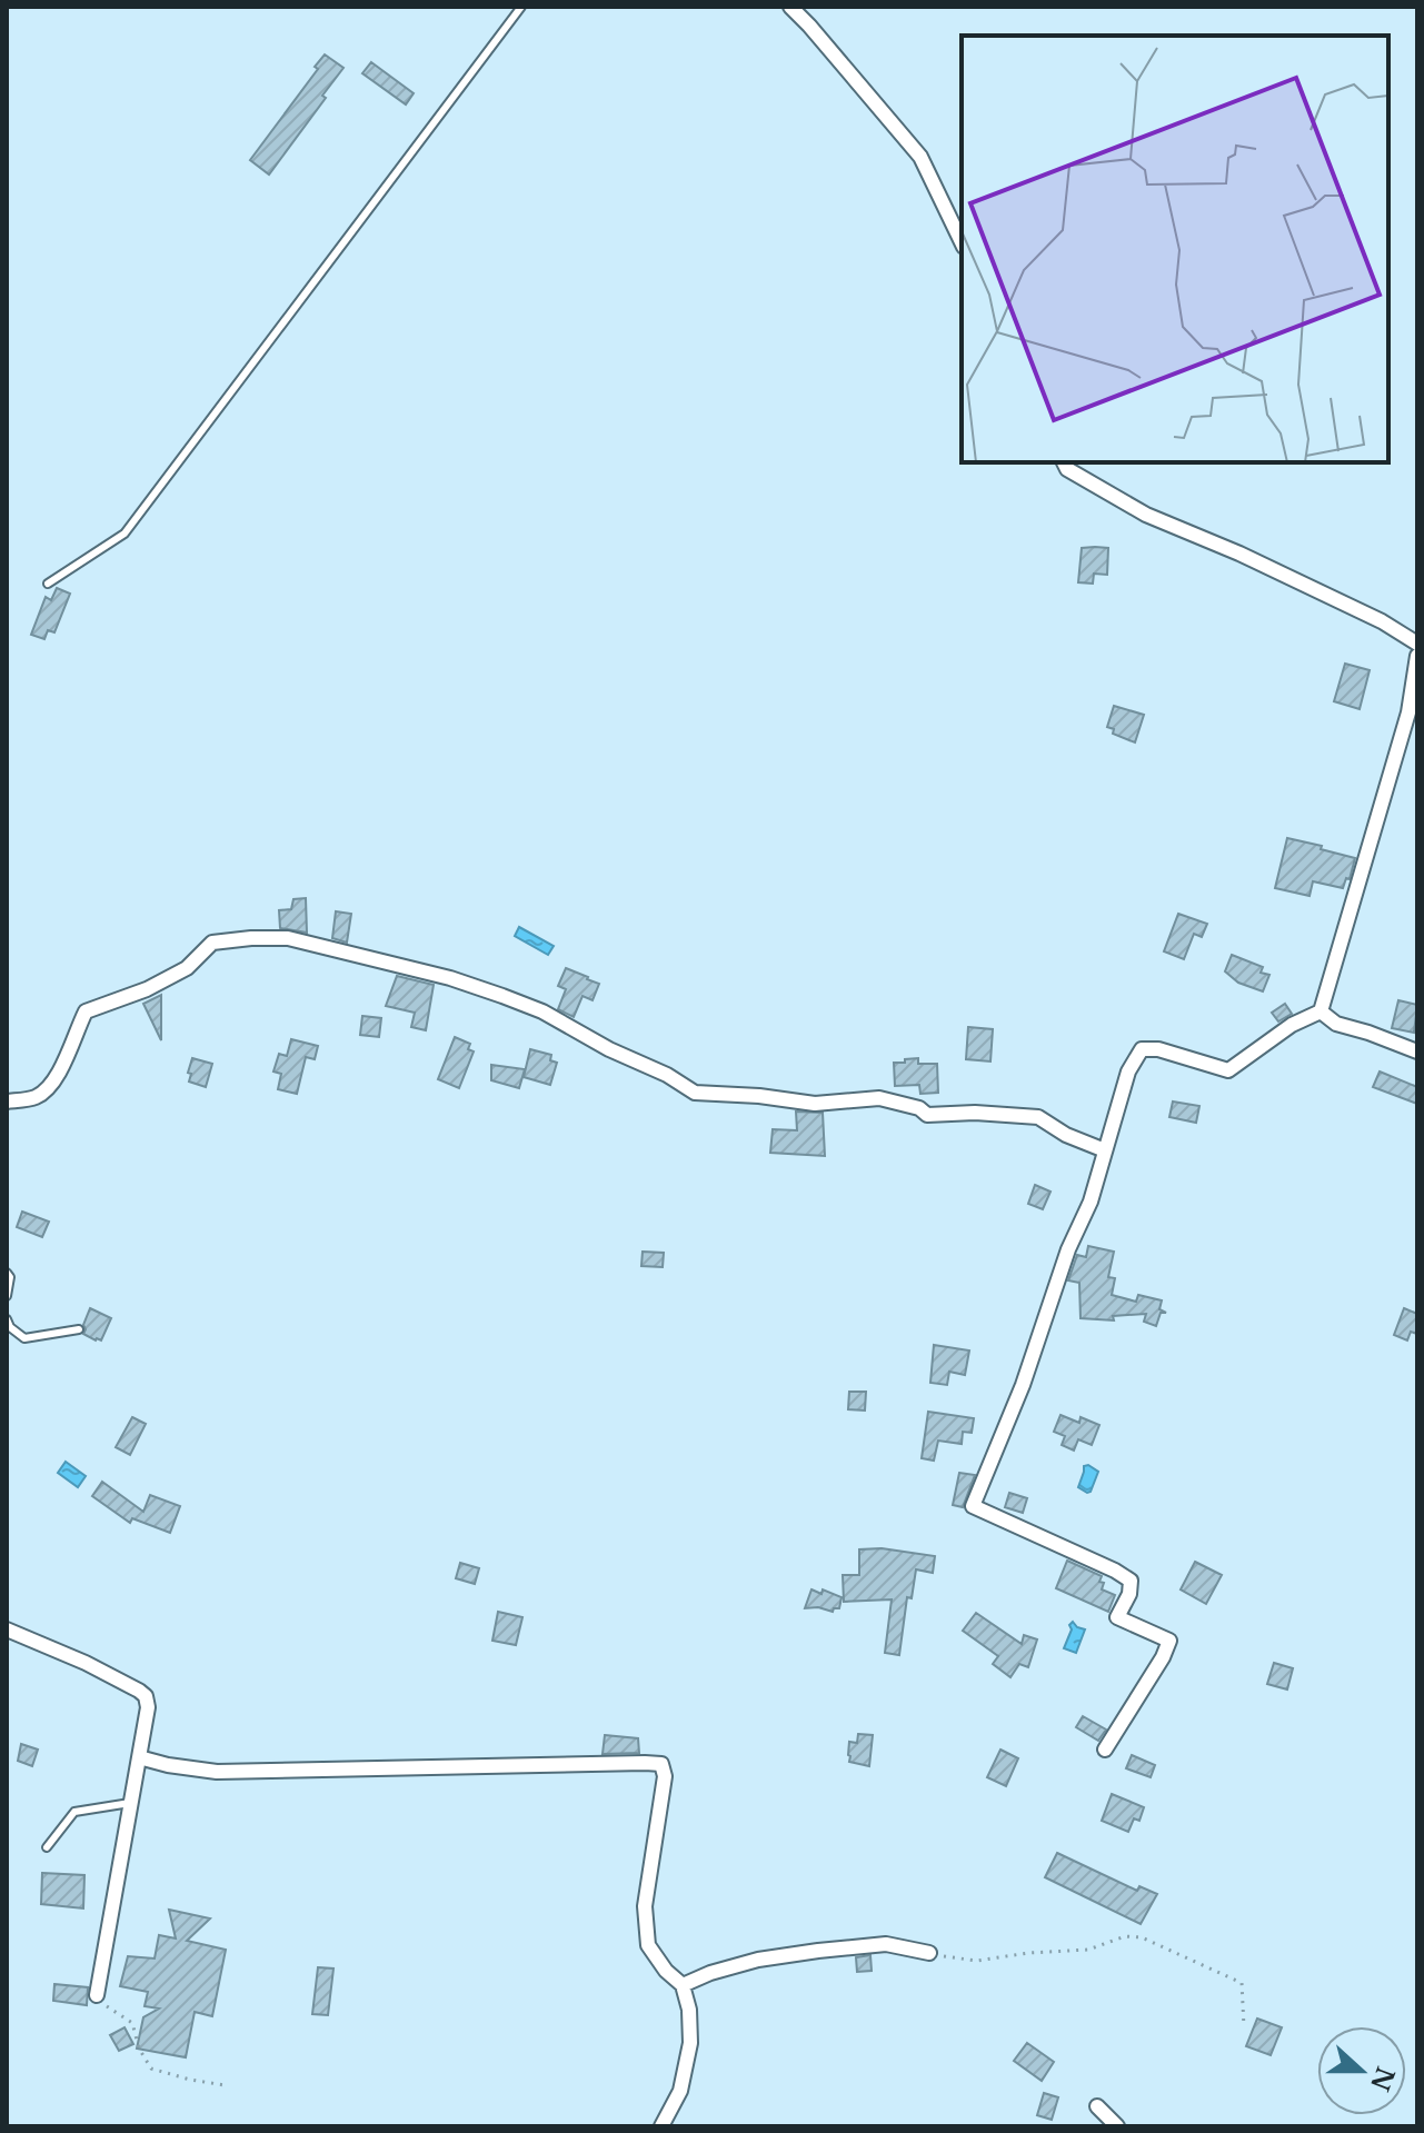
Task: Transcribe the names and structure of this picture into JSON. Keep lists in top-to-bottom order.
{
  "north": "right"
}
